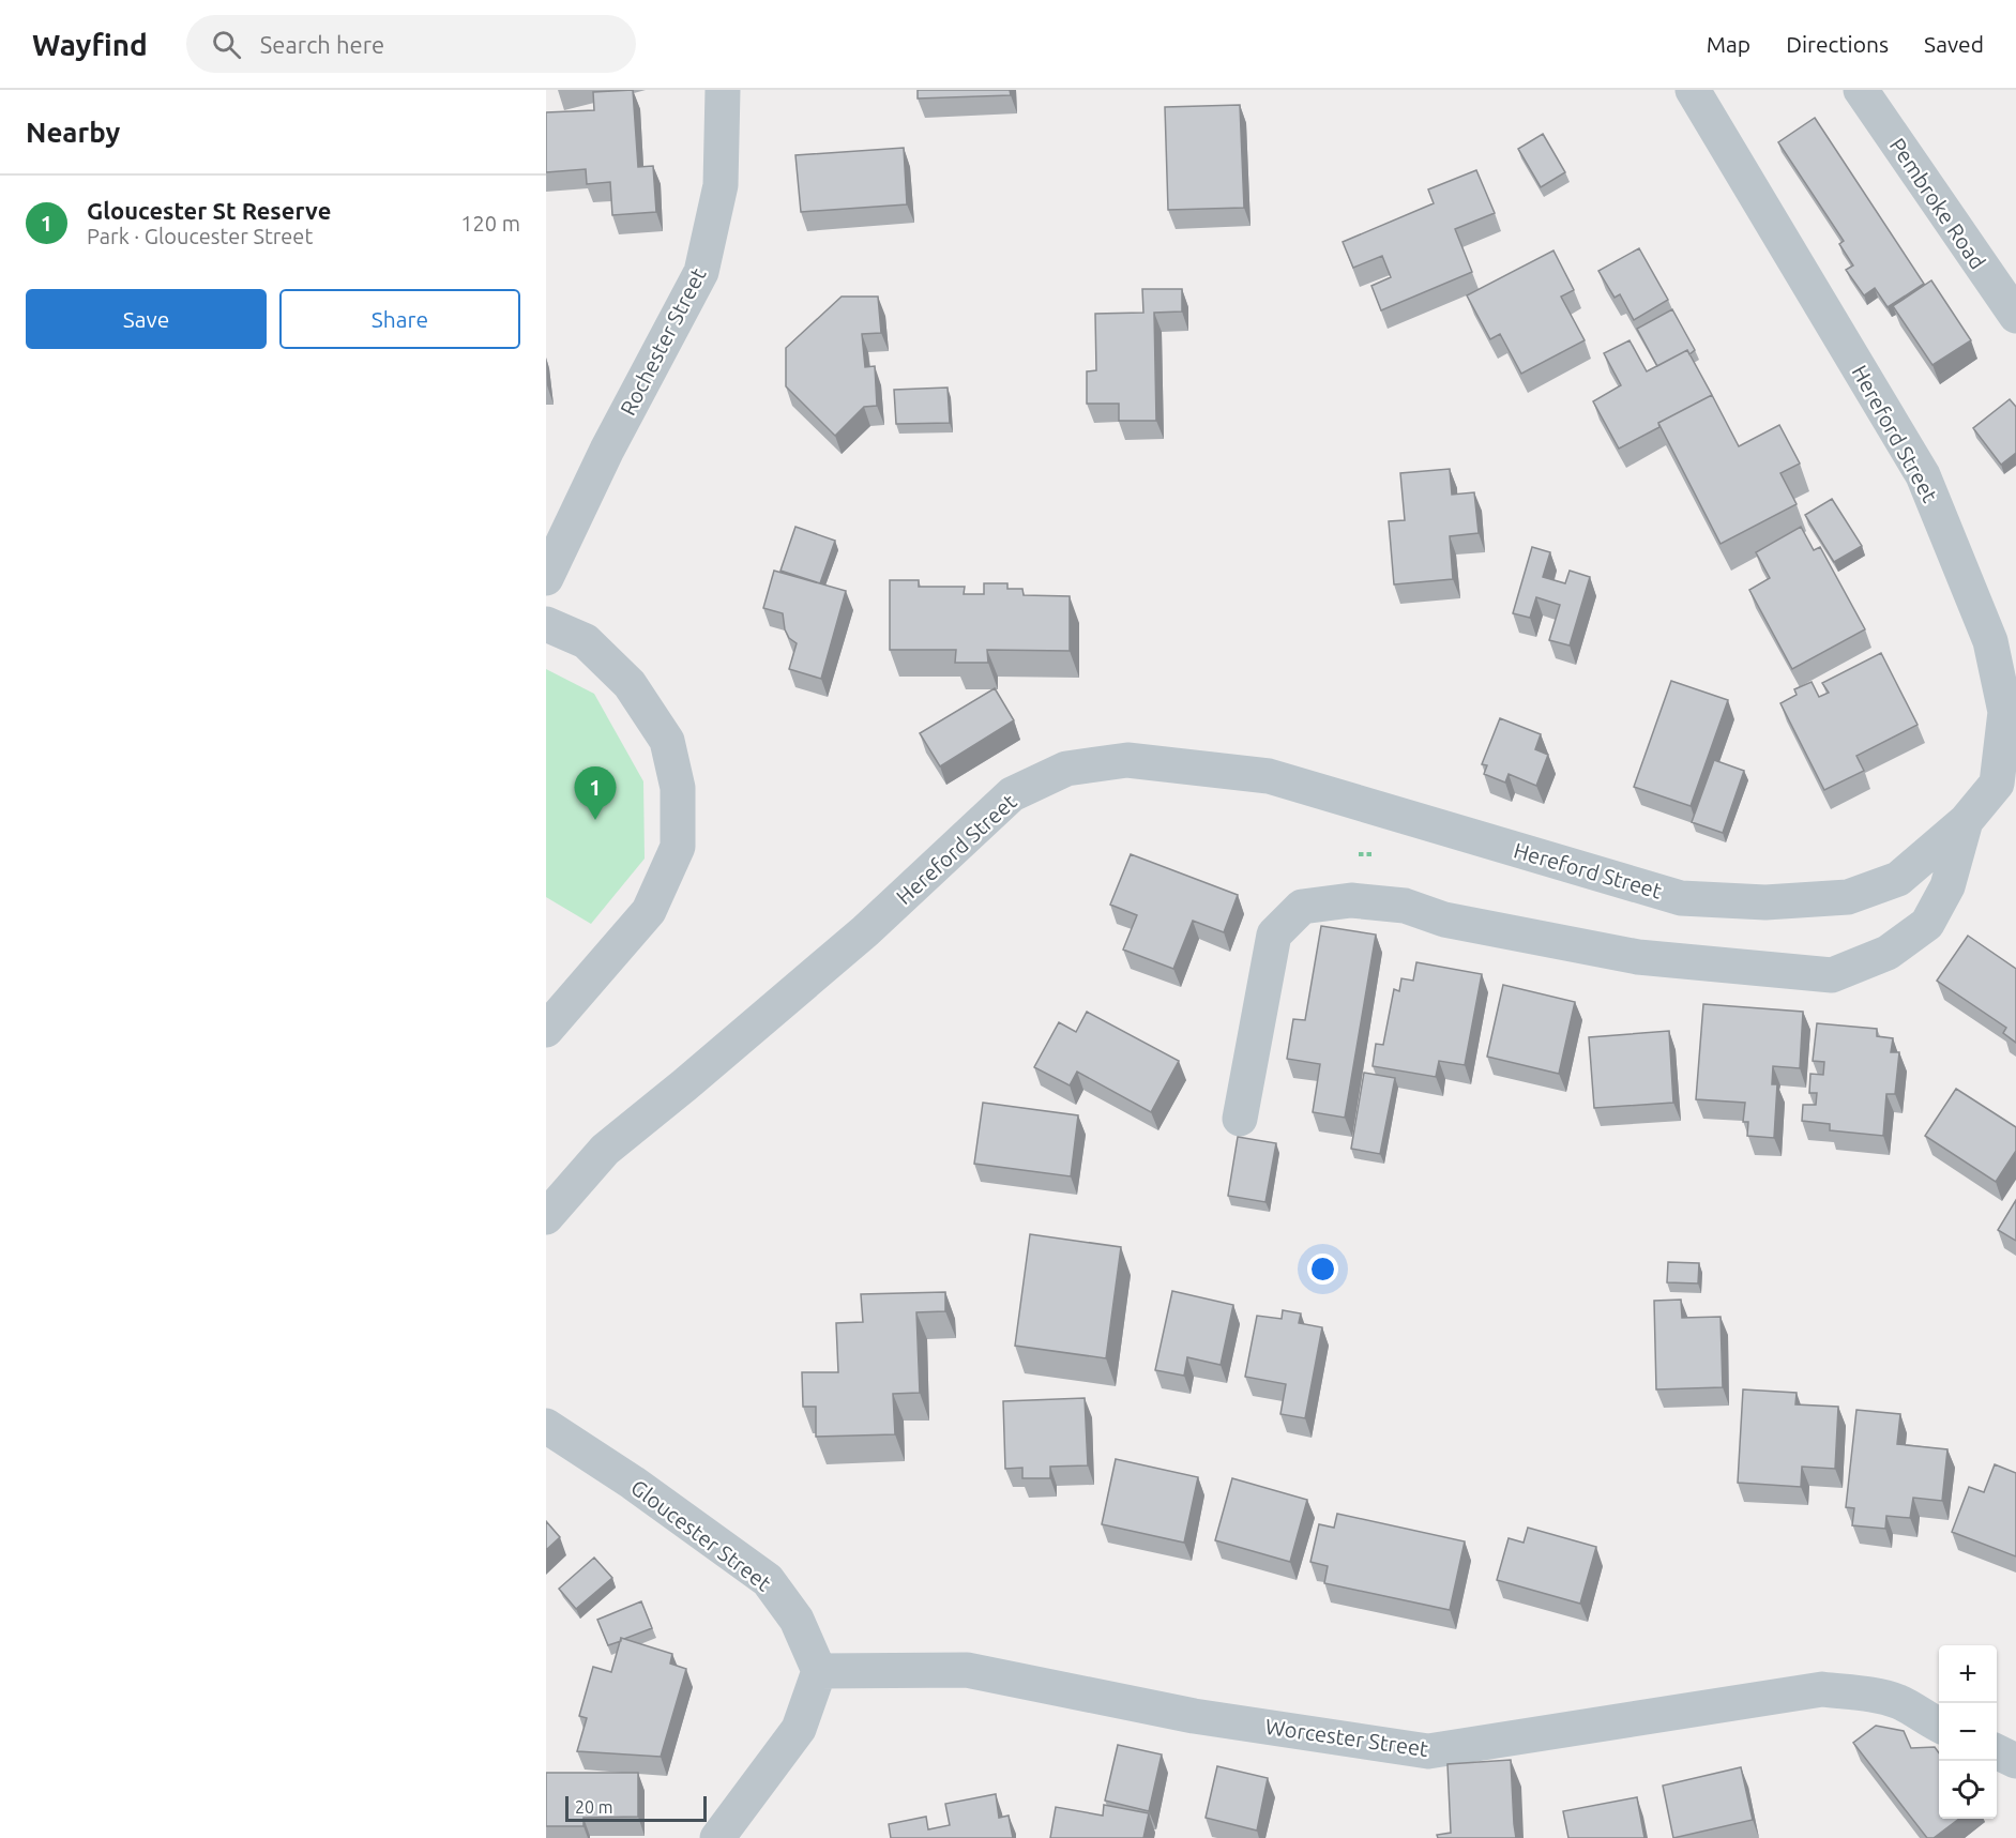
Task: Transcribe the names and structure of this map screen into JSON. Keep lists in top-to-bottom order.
{
  "streets": {
    "street": [
      "Pembroke Road",
      "Rochester Street",
      "Hereford Street",
      "Gloucester Street",
      "Worcester Street"
    ]
  },
  "crossings": [
    ["Gloucester Street", "Worcester Street"]
  ],
  "scale_bar": "20 m",
  "page": {
    "header": "Wayfind",
    "search": "Search here",
    "nav": ["Map", "Directions", "Saved"],
    "heading": "Nearby",
    "list": [
      {
        "mark": "1",
        "name": "Gloucester St Reserve",
        "note": "Park · Gloucester Street",
        "value": "120 m"
      }
    ],
    "buttons": ["Save", "Share"],
    "pins": "1",
    "map_buttons": ["+", "−"],
    "scale": "20 m"
  }
}
